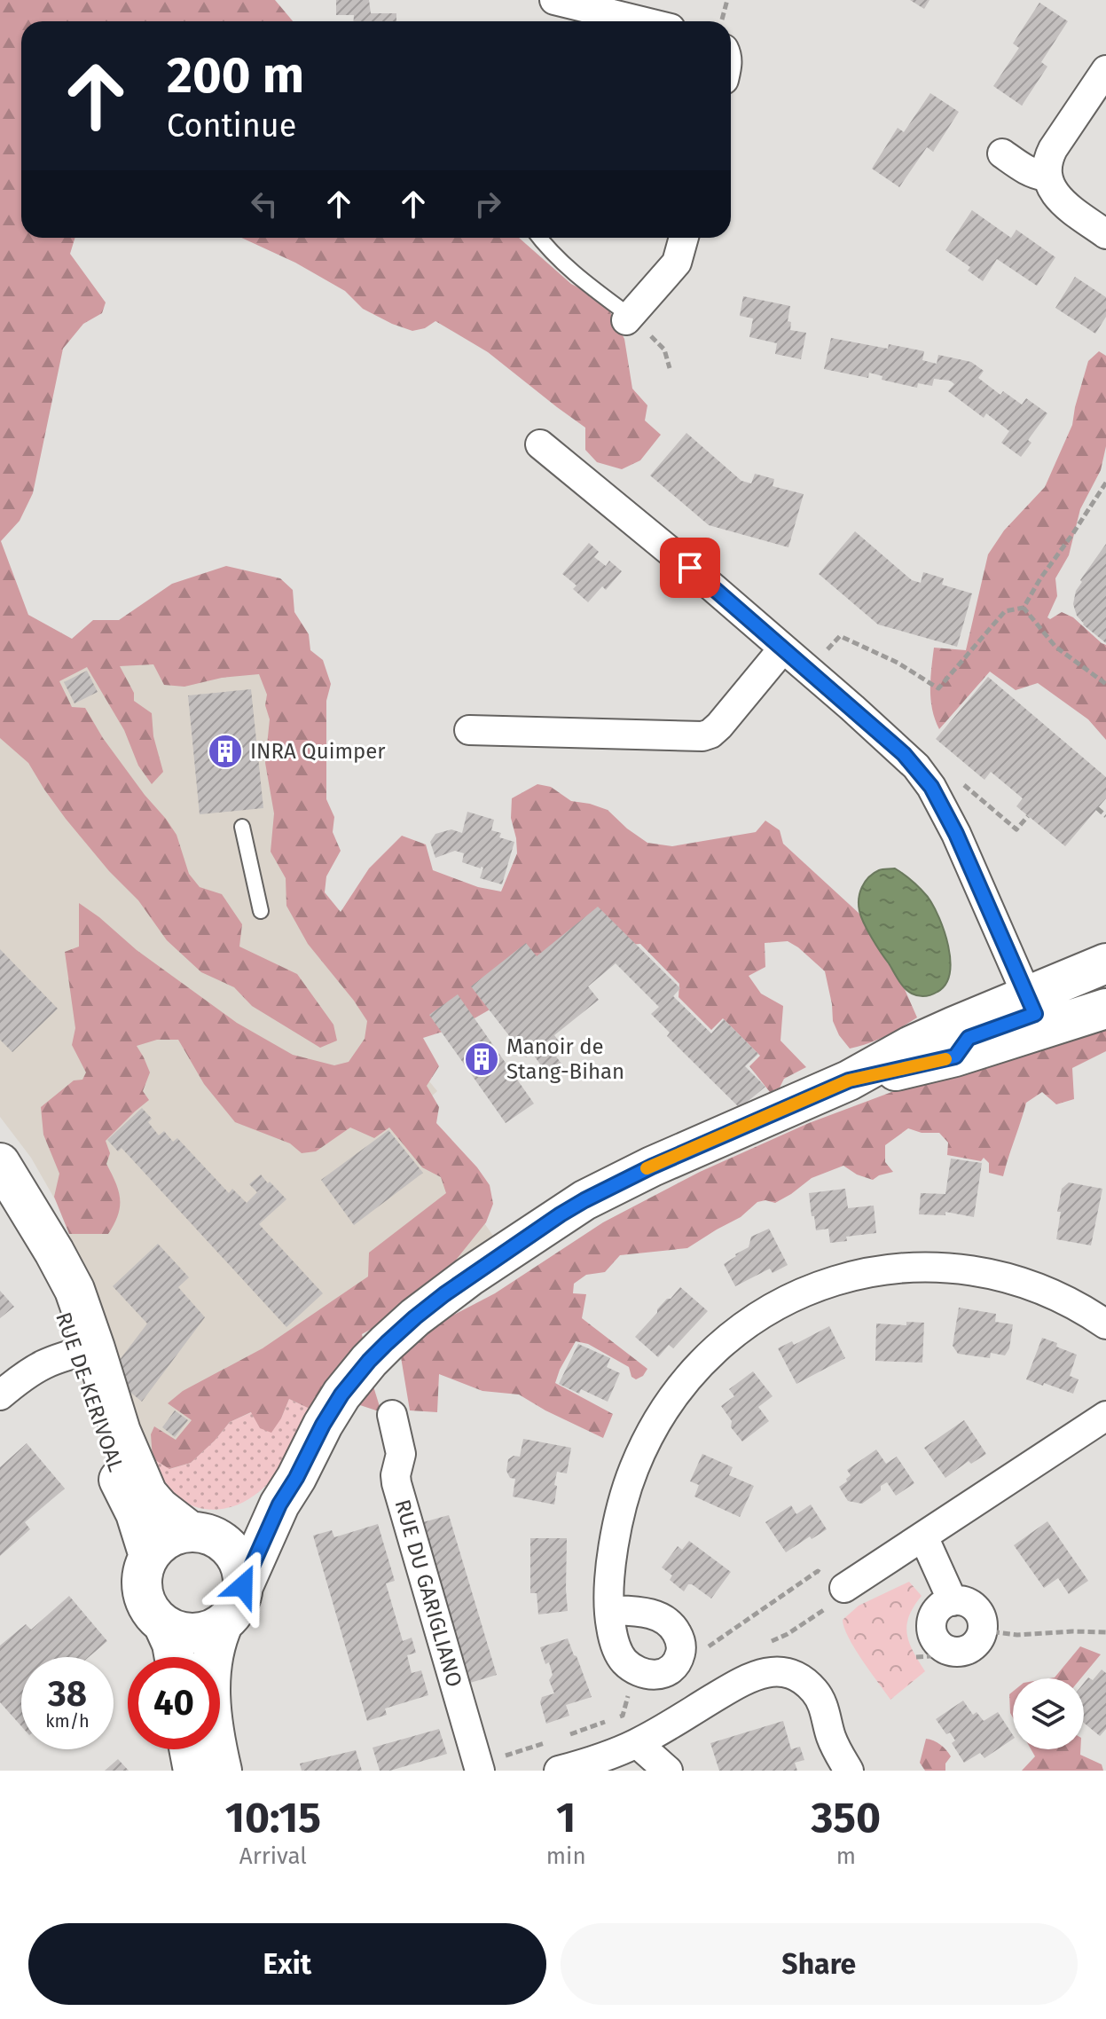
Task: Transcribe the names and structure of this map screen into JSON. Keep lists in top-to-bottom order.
{
  "streets": {
    "street": ["RUE DE KERIVOAL", "RUE DU GARIGLIANO"]
  },
  "places": {
    "building": ["INRA Quimper", "Manoir de Stang-Bihan"]
  },
  "page": {
    "turn": ["200 m", "Continue"],
    "speed": "38 km/h",
    "limit": "40",
    "eta": [
      "10:15",
      "Arrival",
      "1",
      "min",
      "350",
      "m"
    ],
    "buttons": ["Exit", "Share"]
  }
}
